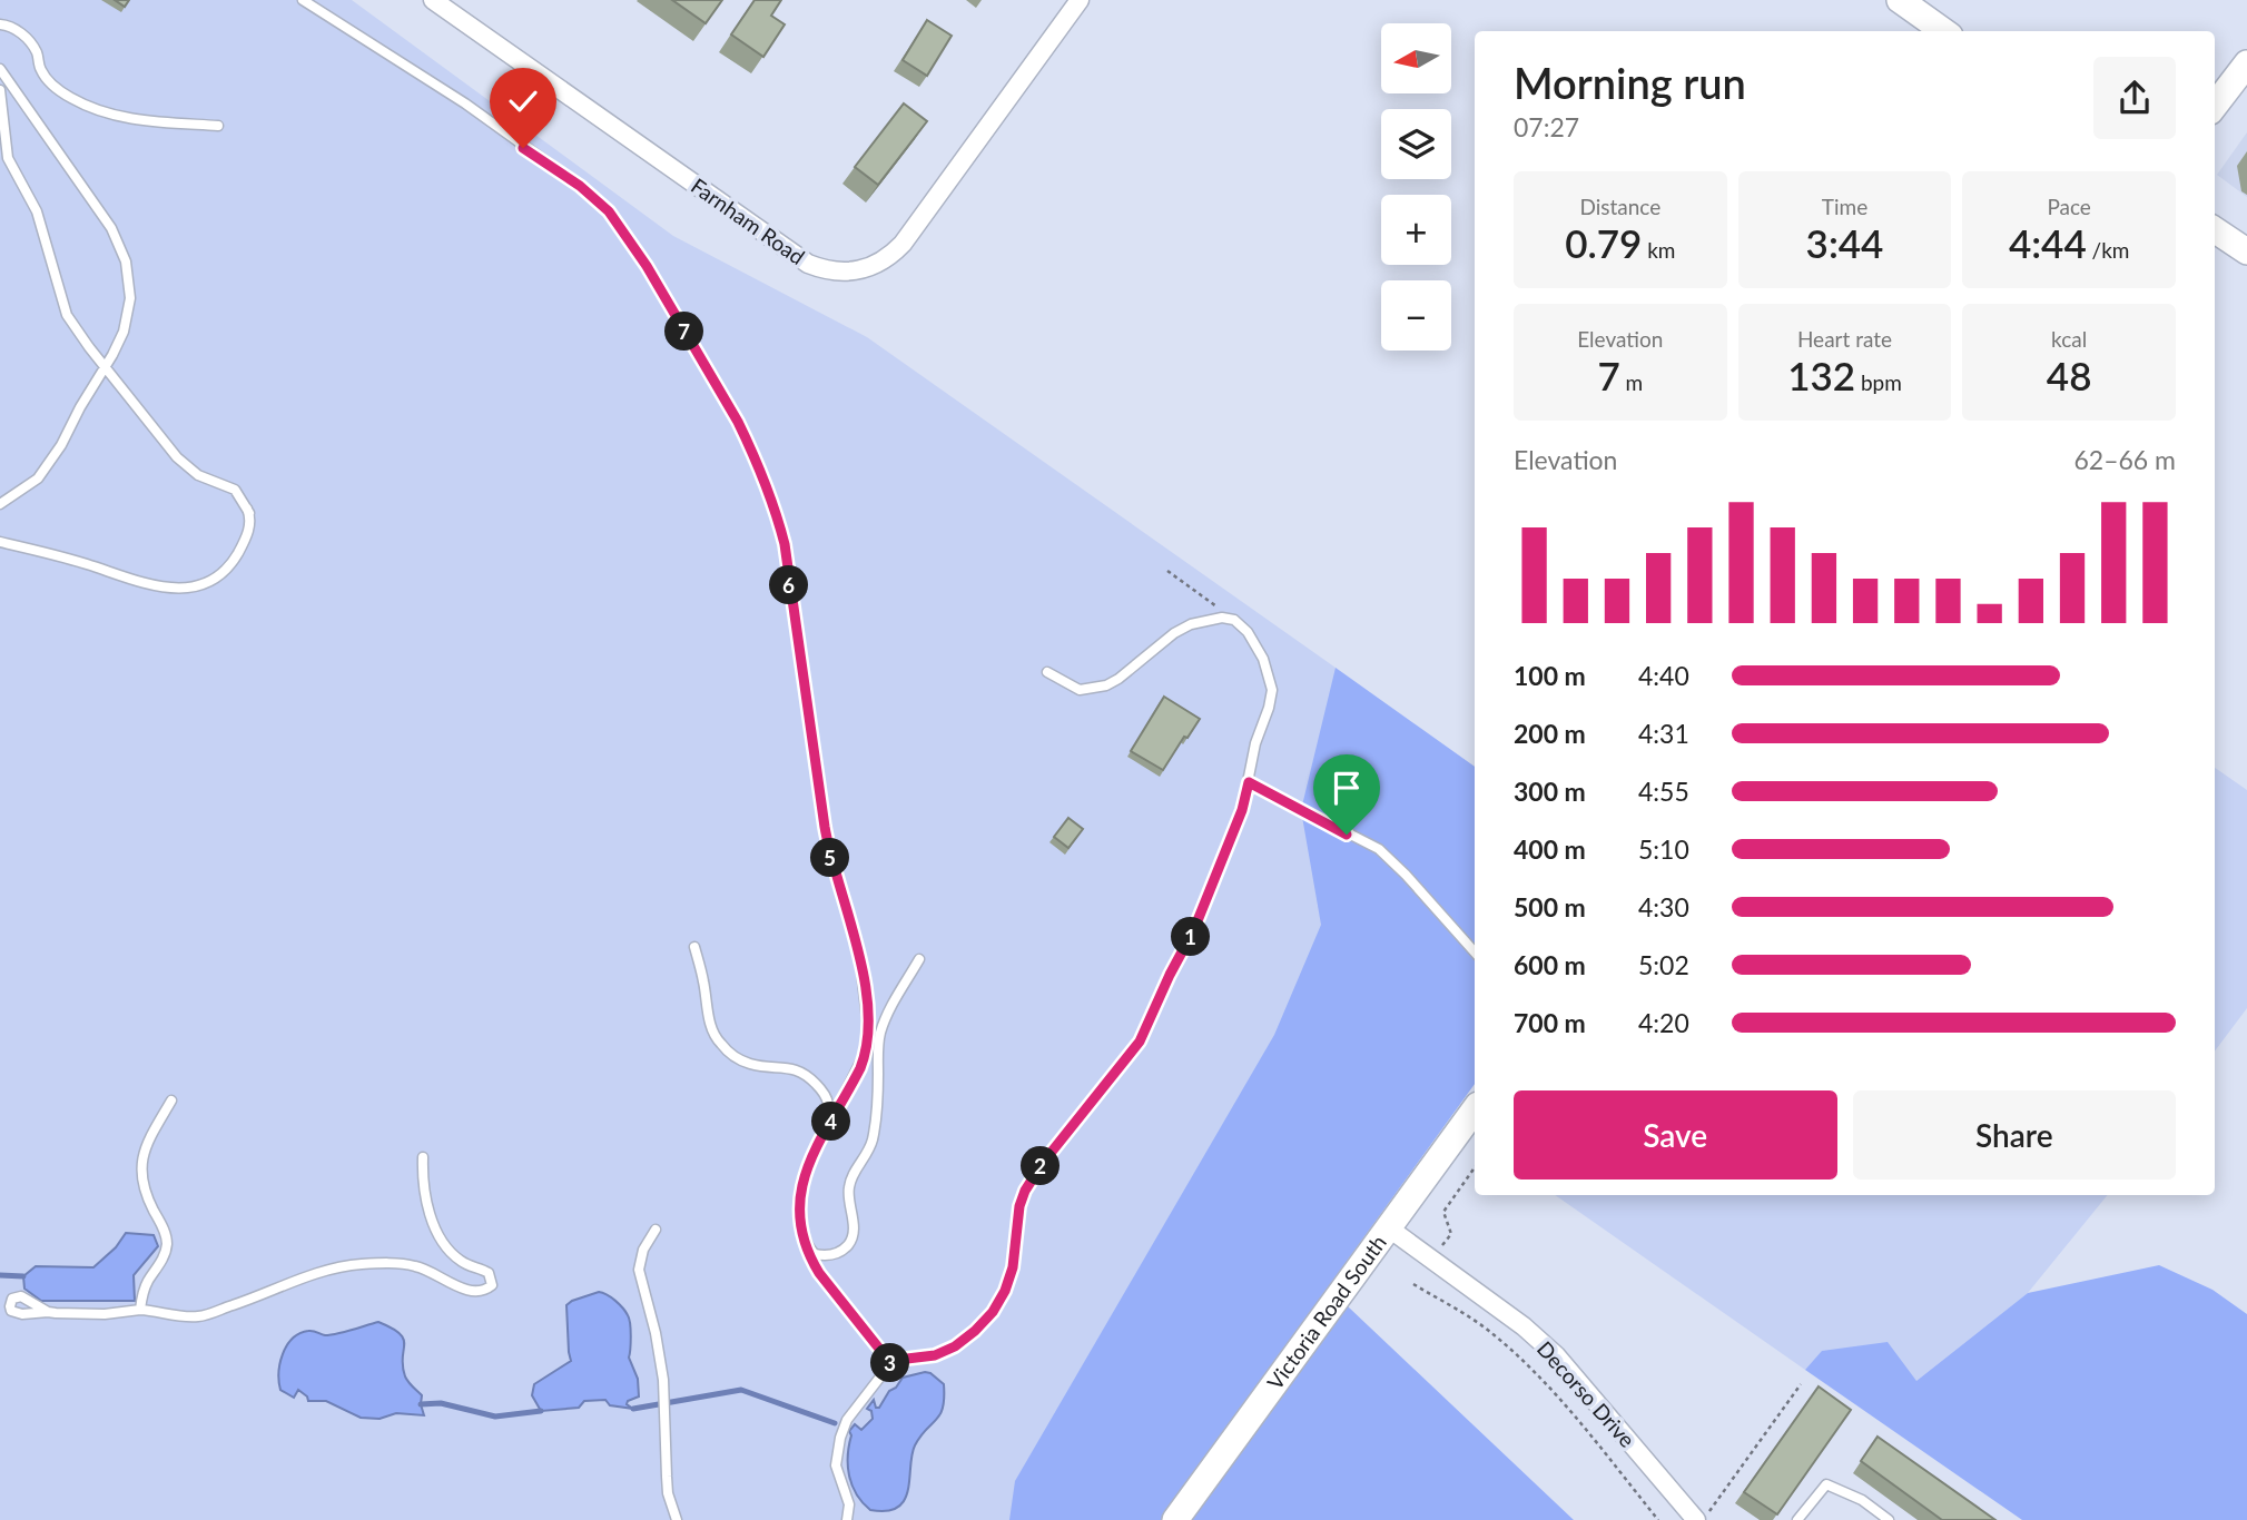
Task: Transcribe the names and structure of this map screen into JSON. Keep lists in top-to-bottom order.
{
  "streets": {
    "main road": ["Victoria Road South"],
    "street": ["Farnham Road", "Decorso Drive"]
  },
  "crossings": [
    ["Victoria Road South", "Decorso Drive"]
  ],
  "north": "left",
  "page": {
    "map_buttons": ["+", "−"],
    "heading": ["Morning run", "07:27"],
    "stats": [
      ["Distance", "0.79 km"],
      ["Time", "3:44"],
      ["Pace", "4:44 /km"],
      ["Elevation", "7 m"],
      ["Heart rate", "132 bpm"],
      ["kcal", "48"]
    ],
    "pins": [
      "7",
      "6",
      "5",
      "1",
      "4",
      "2",
      "3"
    ],
    "chart": ["Elevation", "62–66 m"],
    "list": [
      {
        "name": "100 m",
        "note": "4:40"
      },
      {
        "name": "200 m",
        "note": "4:31"
      },
      {
        "name": "300 m",
        "note": "4:55"
      },
      {
        "name": "400 m",
        "note": "5:10"
      },
      {
        "name": "500 m",
        "note": "4:30"
      },
      {
        "name": "600 m",
        "note": "5:02"
      },
      {
        "name": "700 m",
        "note": "4:20"
      }
    ],
    "buttons": ["Save", "Share"]
  }
}
